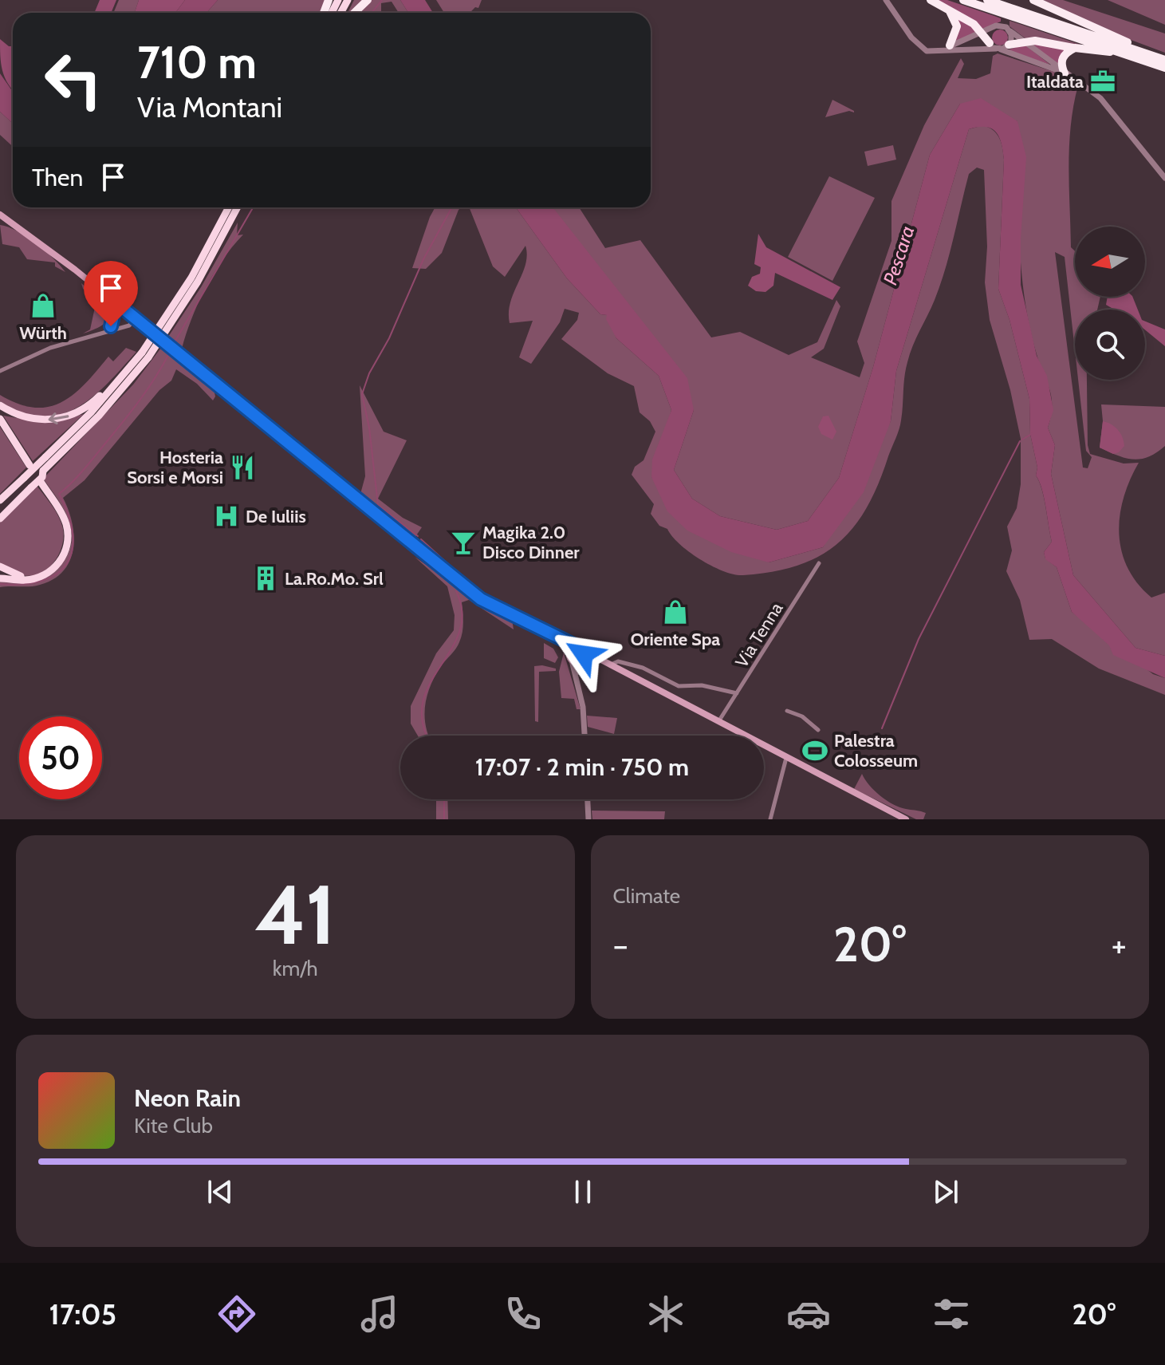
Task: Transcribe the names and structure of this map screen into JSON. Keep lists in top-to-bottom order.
{
  "streets": {
    "street": ["Via Tenna"]
  },
  "water": ["Pescara"],
  "places": {
    "office": ["Italdata"],
    "shop": ["Würth", "Oriente Spa"],
    "restaurant": ["Hosteria Sorsi e Morsi"],
    "hospital": ["De Iuliis"],
    "bar": ["Magika 2.0 Disco Dinner"],
    "building": ["La.Ro.Mo. Srl"],
    "sports": ["Palestra Colosseum"]
  },
  "north": "left",
  "page": {
    "turn": ["710 m", "Via Montani"],
    "then": "Then",
    "limit": "50",
    "trip": "17:07 · 2 min · 750 m",
    "tile": [
      ["41", "km/h"],
      "Climate"
    ],
    "heat": ["−", "20°", "+"],
    "song": ["Neon Rain", "Kite Club"],
    "tabs": ["17:05", "20°"]
  }
}
